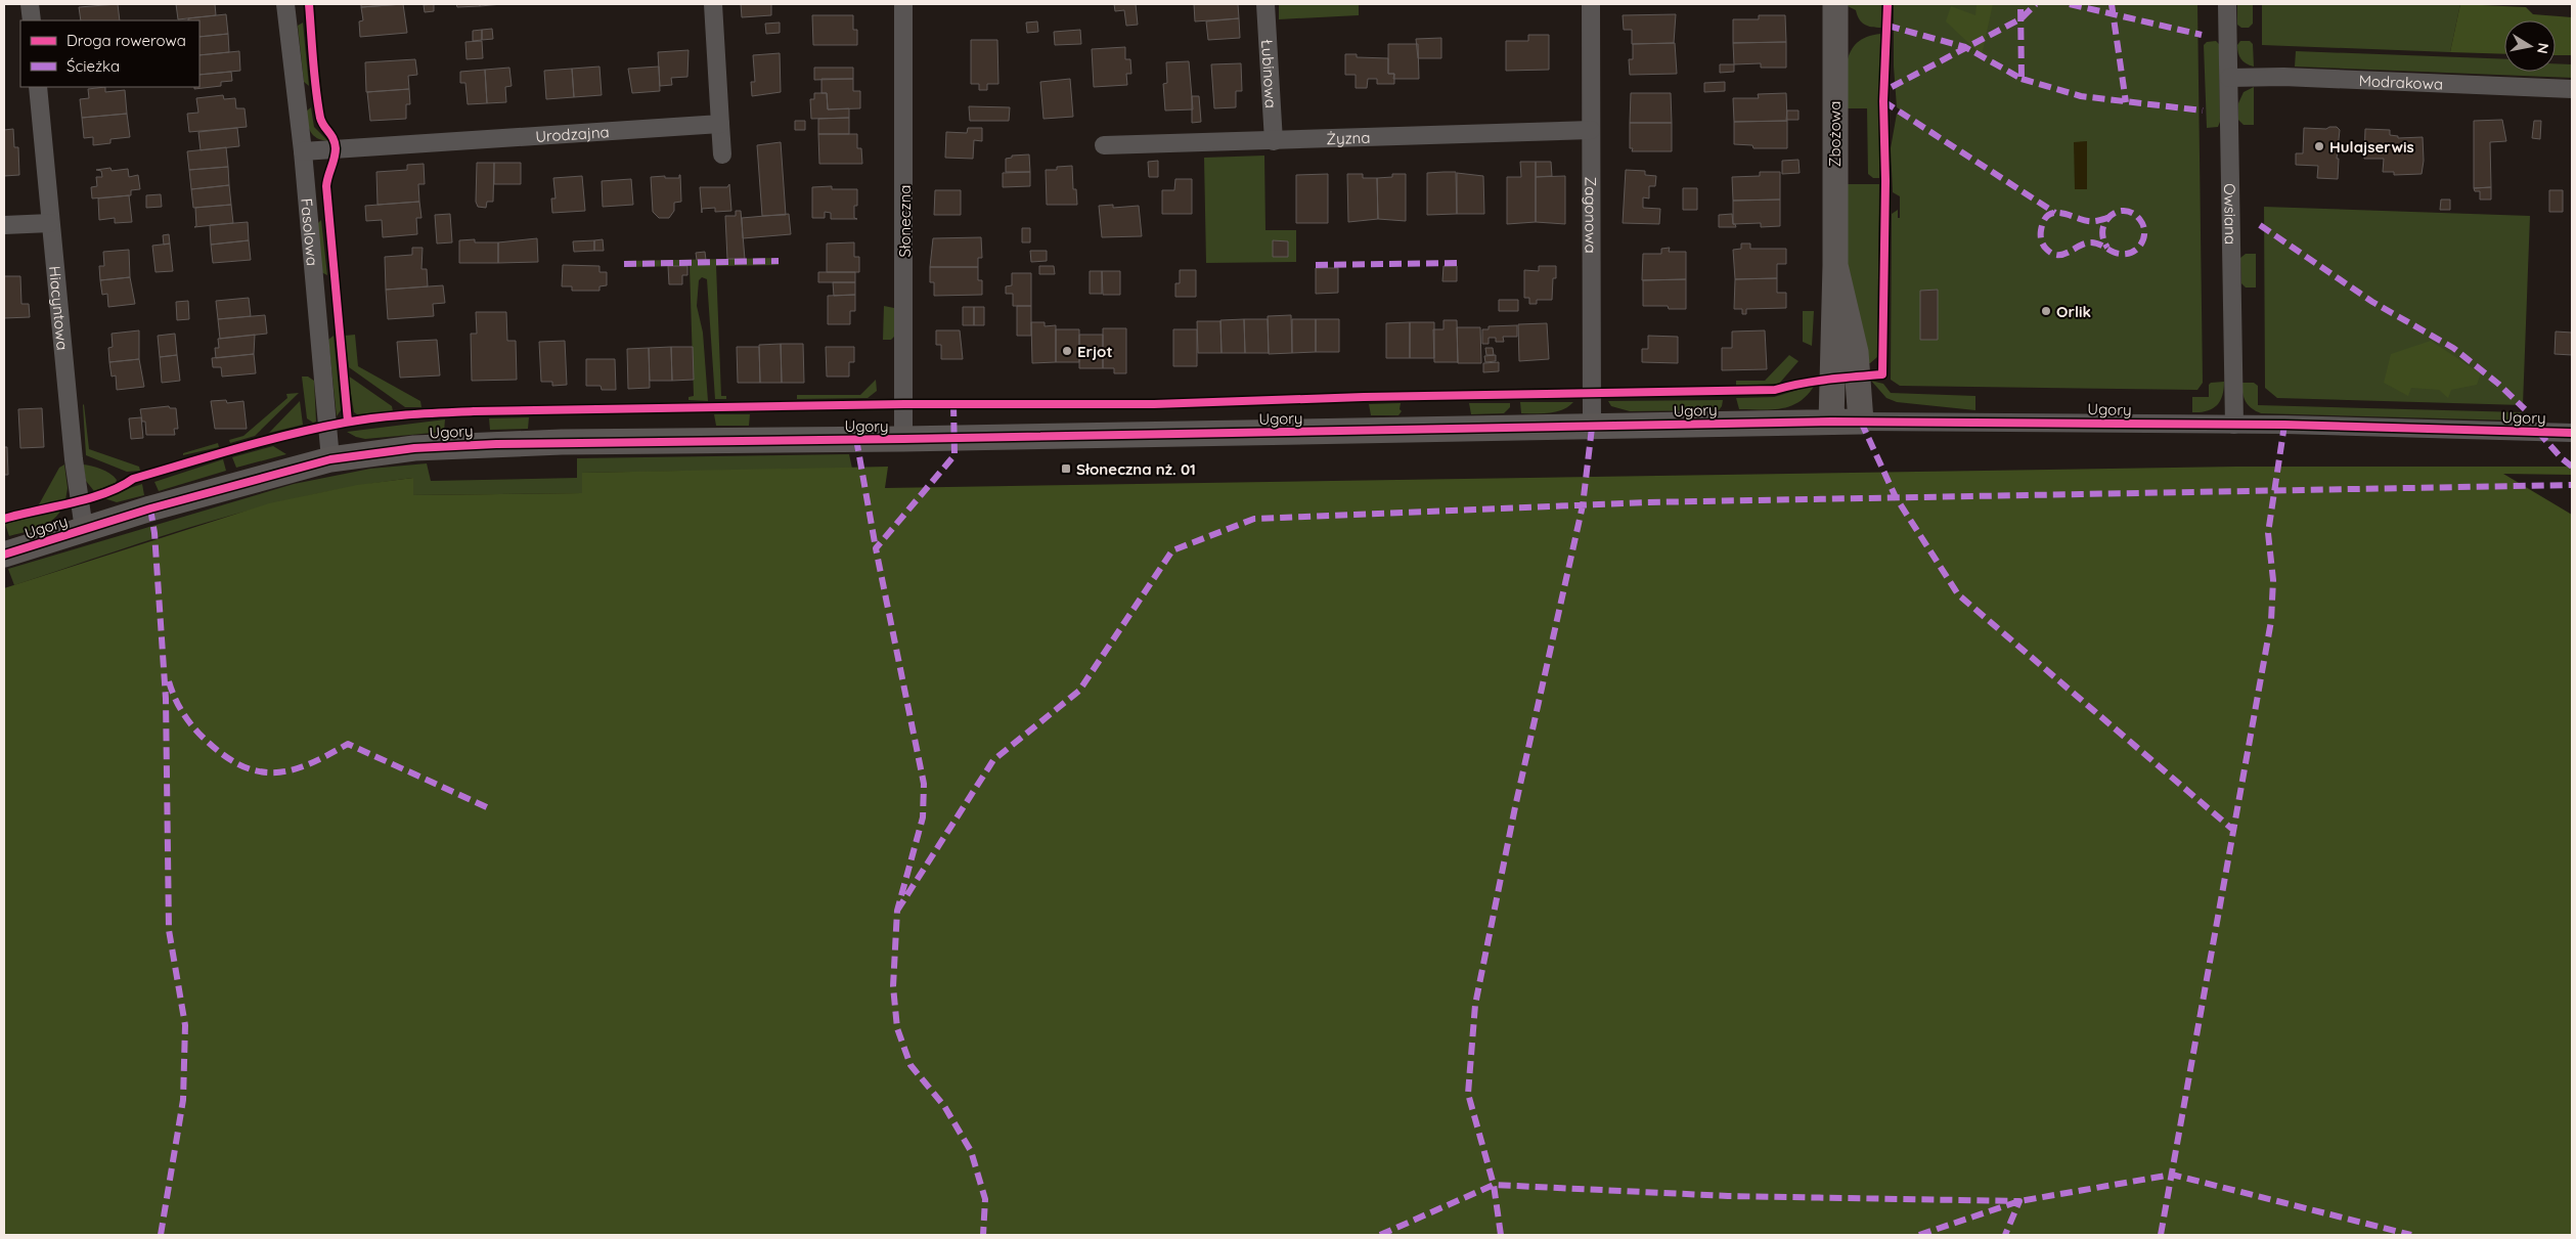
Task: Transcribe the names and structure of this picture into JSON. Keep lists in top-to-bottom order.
{
  "streets": {
    "street": [
      "Łubinowa",
      "Modrakowa",
      "Urodzajna",
      "Zbożowa",
      "Żyzna",
      "Owsiana",
      "Zagonowa",
      "Słoneczna",
      "Fasolowa",
      "Hiacyntowa",
      "Ugory"
    ]
  },
  "crossings": [
    ["Łubinowa", "Żyzna"],
    ["Modrakowa", "Owsiana"],
    ["Urodzajna", "Fasolowa"],
    ["Zbożowa", "Ugory"],
    ["Żyzna", "Zagonowa"],
    ["Owsiana", "Ugory"],
    ["Zagonowa", "Ugory"],
    ["Słoneczna", "Ugory"],
    ["Fasolowa", "Ugory"],
    ["Hiacyntowa", "Ugory"]
  ],
  "places": {
    "other": ["Hulajserwis", "Orlik", "Erjot"],
    "transit": ["Słoneczna nż. 01"]
  },
  "legend": ["Droga rowerowa", "Ścieżka"],
  "north": "right"
}
